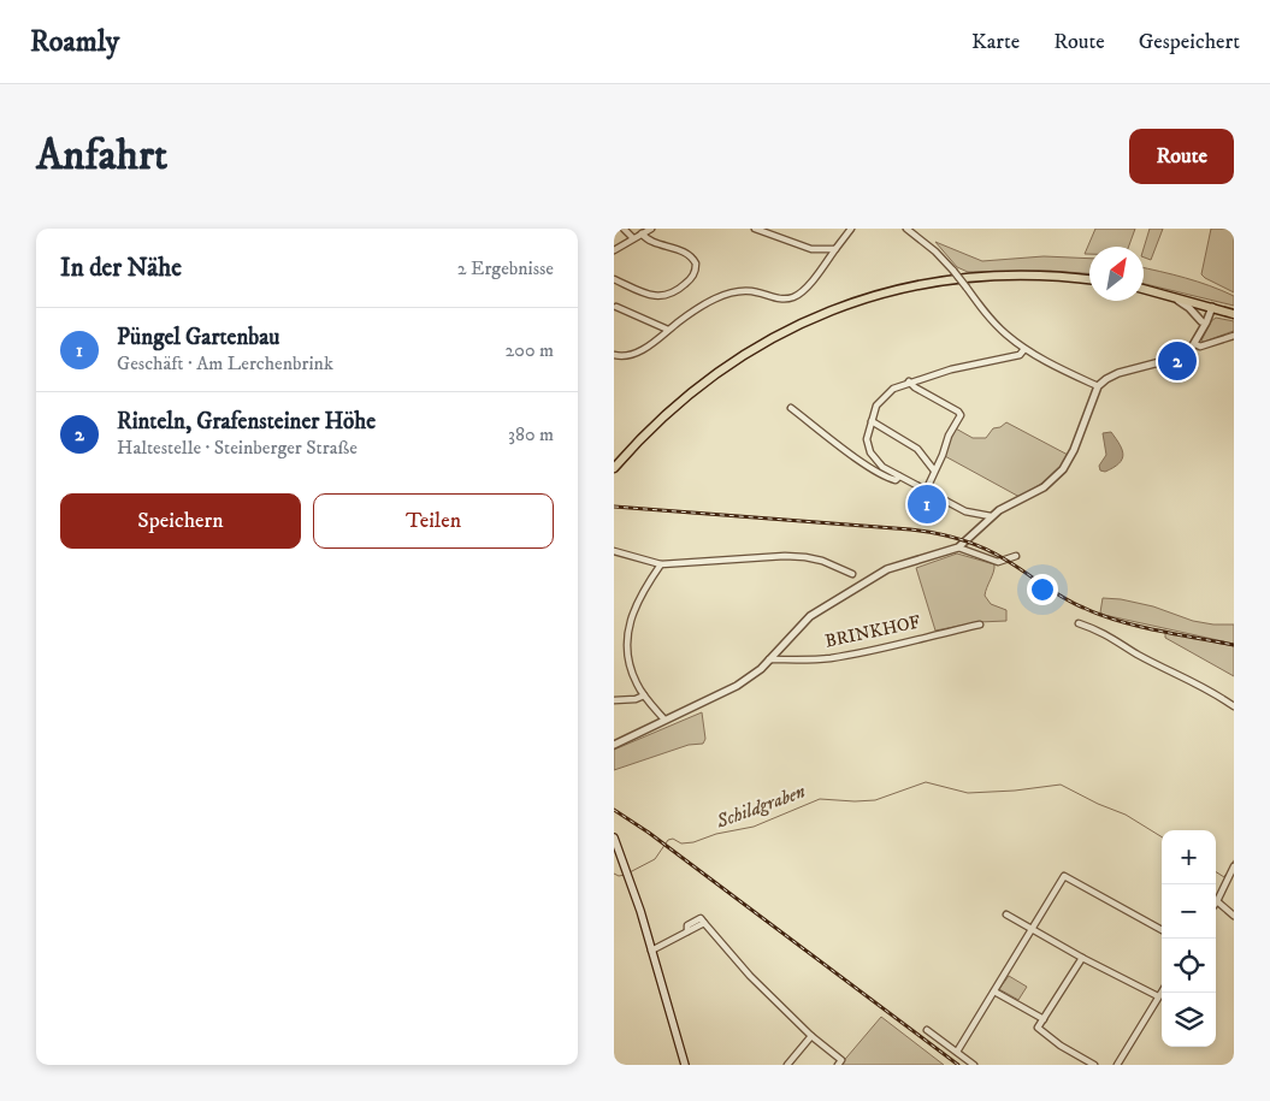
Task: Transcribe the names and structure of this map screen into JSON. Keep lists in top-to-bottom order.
{
  "streets": {
    "street": ["BRINKHOF"]
  },
  "water": ["Schildgraben"],
  "north": "top right",
  "page": {
    "header": "Roamly",
    "nav": ["Karte", "Route", "Gespeichert"],
    "buttons": [
      "Route",
      ["Speichern", "Teilen"]
    ],
    "title": "Anfahrt",
    "heading": ["In der Nähe", "2 Ergebnisse"],
    "list": [
      {
        "mark": "1",
        "name": "Püngel Gartenbau",
        "note": "Geschäft · Am Lerchenbrink",
        "value": "200 m"
      },
      {
        "mark": "2",
        "name": "Rinteln, Grafensteiner Höhe",
        "note": "Haltestelle · Steinberger Straße",
        "value": "380 m"
      }
    ],
    "pins": ["2", "1"],
    "map_buttons": ["+", "−"]
  }
}
